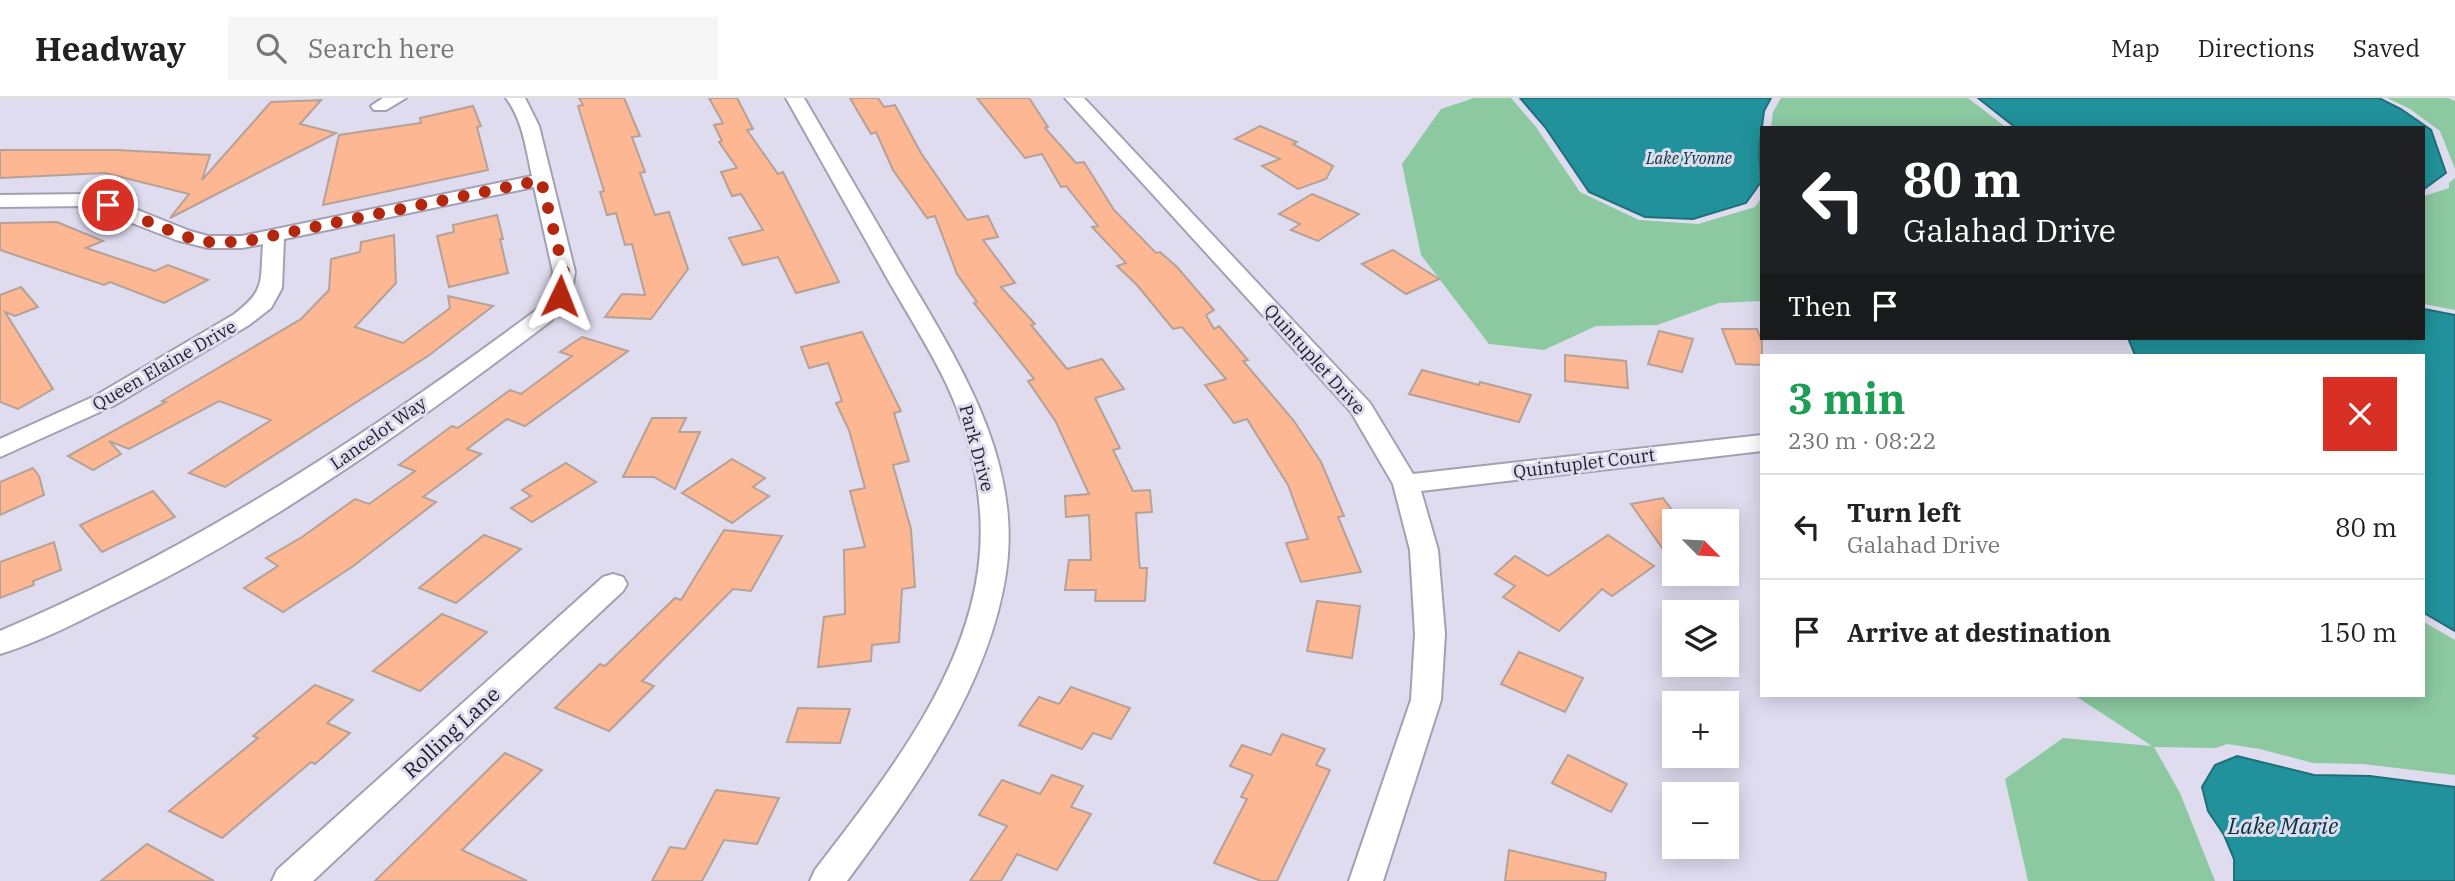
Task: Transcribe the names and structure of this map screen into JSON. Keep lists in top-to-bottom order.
{
  "streets": {
    "street": [
      "Quintuplet Drive",
      "Queen Elaine Drive",
      "Lancelot Way",
      "Park Drive",
      "Quintuplet Court",
      "Rolling Lane"
    ]
  },
  "crossings": [
    ["Quintuplet Drive", "Quintuplet Court"]
  ],
  "water": ["Lake Yvonne", "Lake Marie"],
  "north": "bottom right",
  "page": {
    "header": "Headway",
    "search": "Search here",
    "nav": ["Map", "Directions", "Saved"],
    "turn": ["80 m", "Galahad Drive"],
    "then": "Then",
    "heading": ["3 min", "230 m · 08:22"],
    "list": [
      {
        "name": "Turn left",
        "note": "Galahad Drive",
        "value": "80 m"
      },
      {
        "name": "Arrive at destination",
        "value": "150 m"
      }
    ],
    "map_buttons": ["+", "−"]
  }
}
